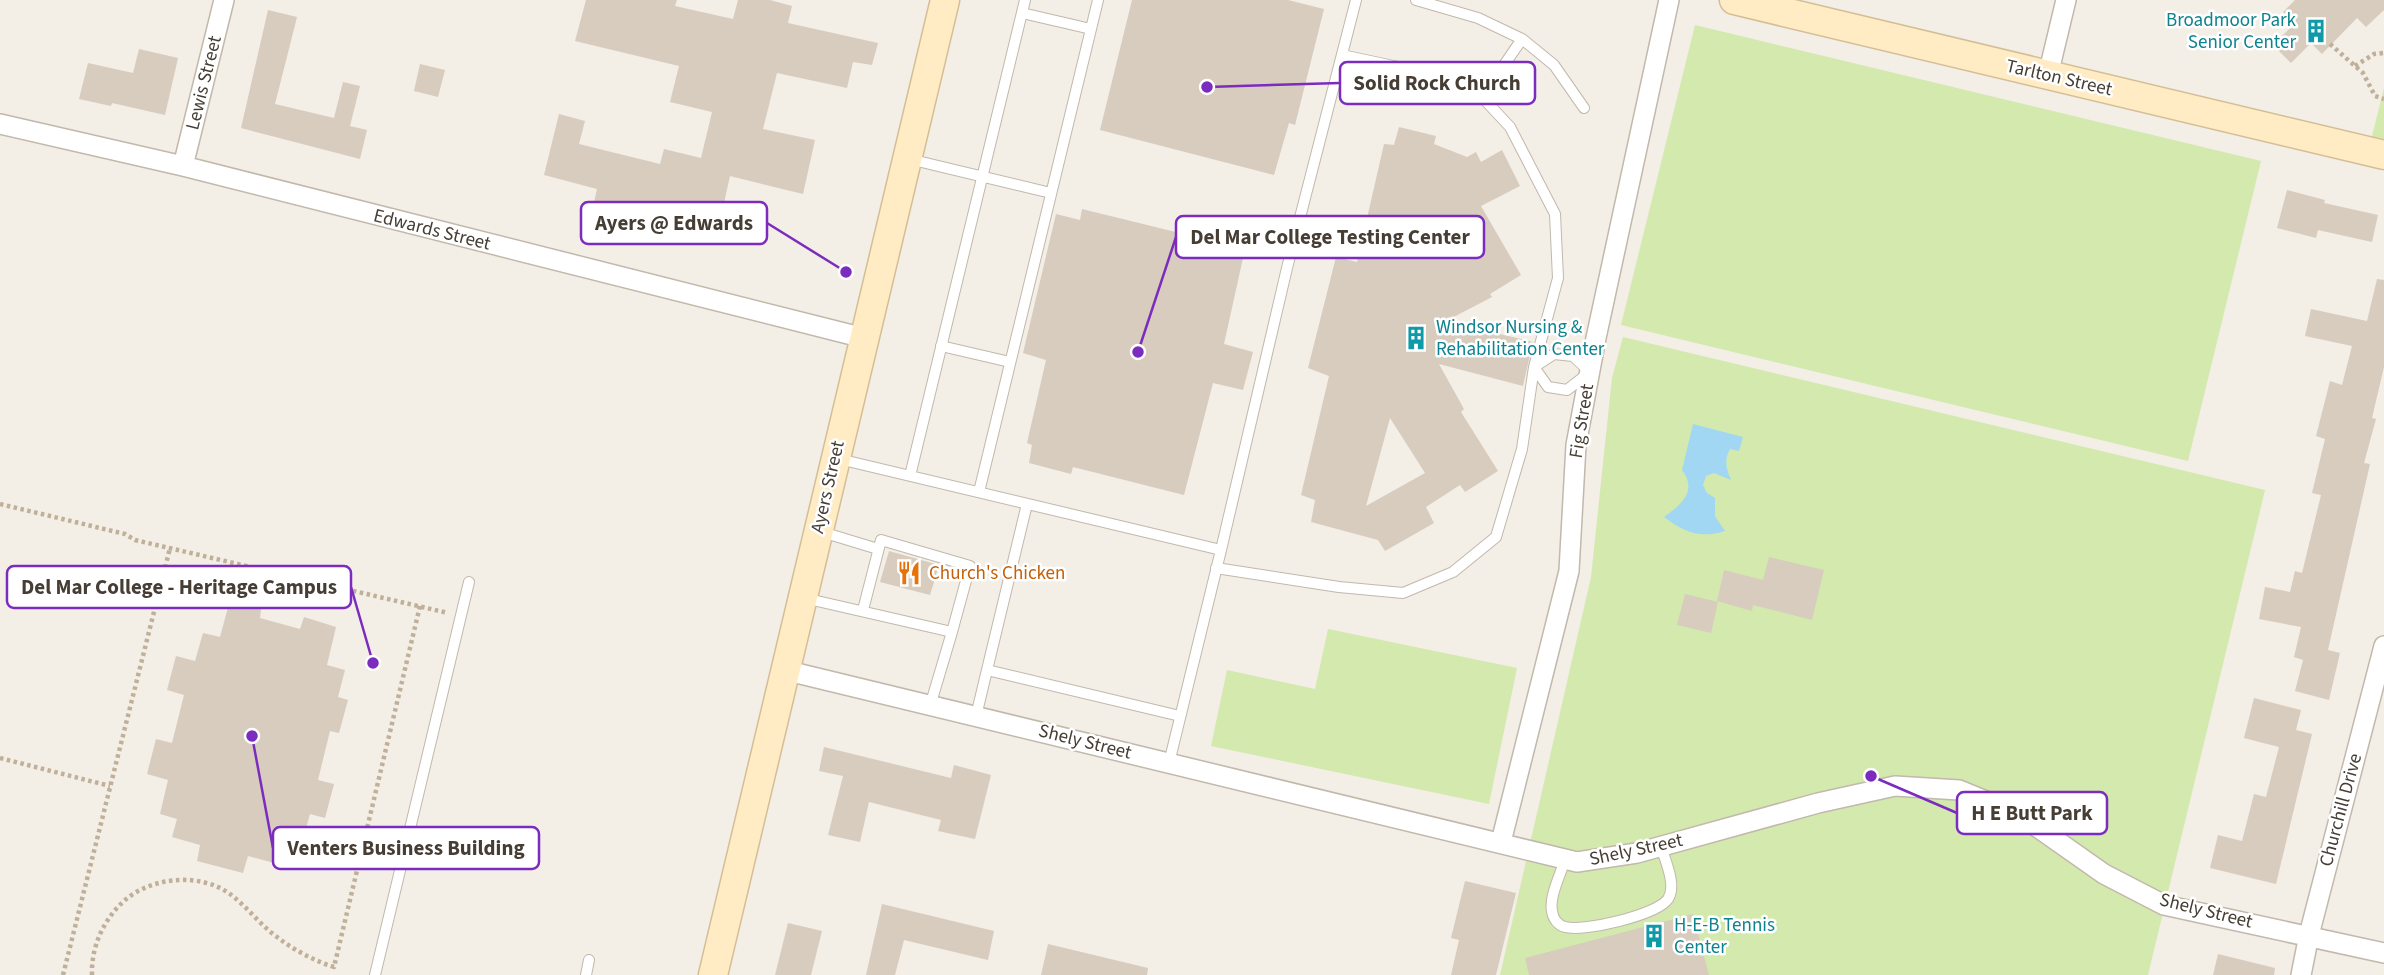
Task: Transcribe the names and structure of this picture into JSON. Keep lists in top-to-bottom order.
{
  "streets": {
    "main road": ["Tarlton Street", "Ayers Street"],
    "street": [
      "Lewis Street",
      "Edwards Street",
      "Fig Street",
      "Shely Street",
      "Churchill Drive"
    ]
  },
  "crossings": [
    ["Lewis Street", "Edwards Street"],
    ["Edwards Street", "Ayers Street"],
    ["Fig Street", "Shely Street"],
    ["Ayers Street", "Shely Street"],
    ["Shely Street", "Churchill Drive"]
  ],
  "places": {
    "building": ["Broadmoor Park Senior Center", "Windsor Nursing & Rehabilitation Center", "H-E-B Tennis Center"],
    "other": [
      "Solid Rock Church",
      "Ayers @ Edwards",
      "Del Mar College Testing Center",
      "Del Mar College - Heritage Campus",
      "Venters Business Building",
      "H E Butt Park"
    ],
    "restaurant": ["Church's Chicken"]
  }
}
